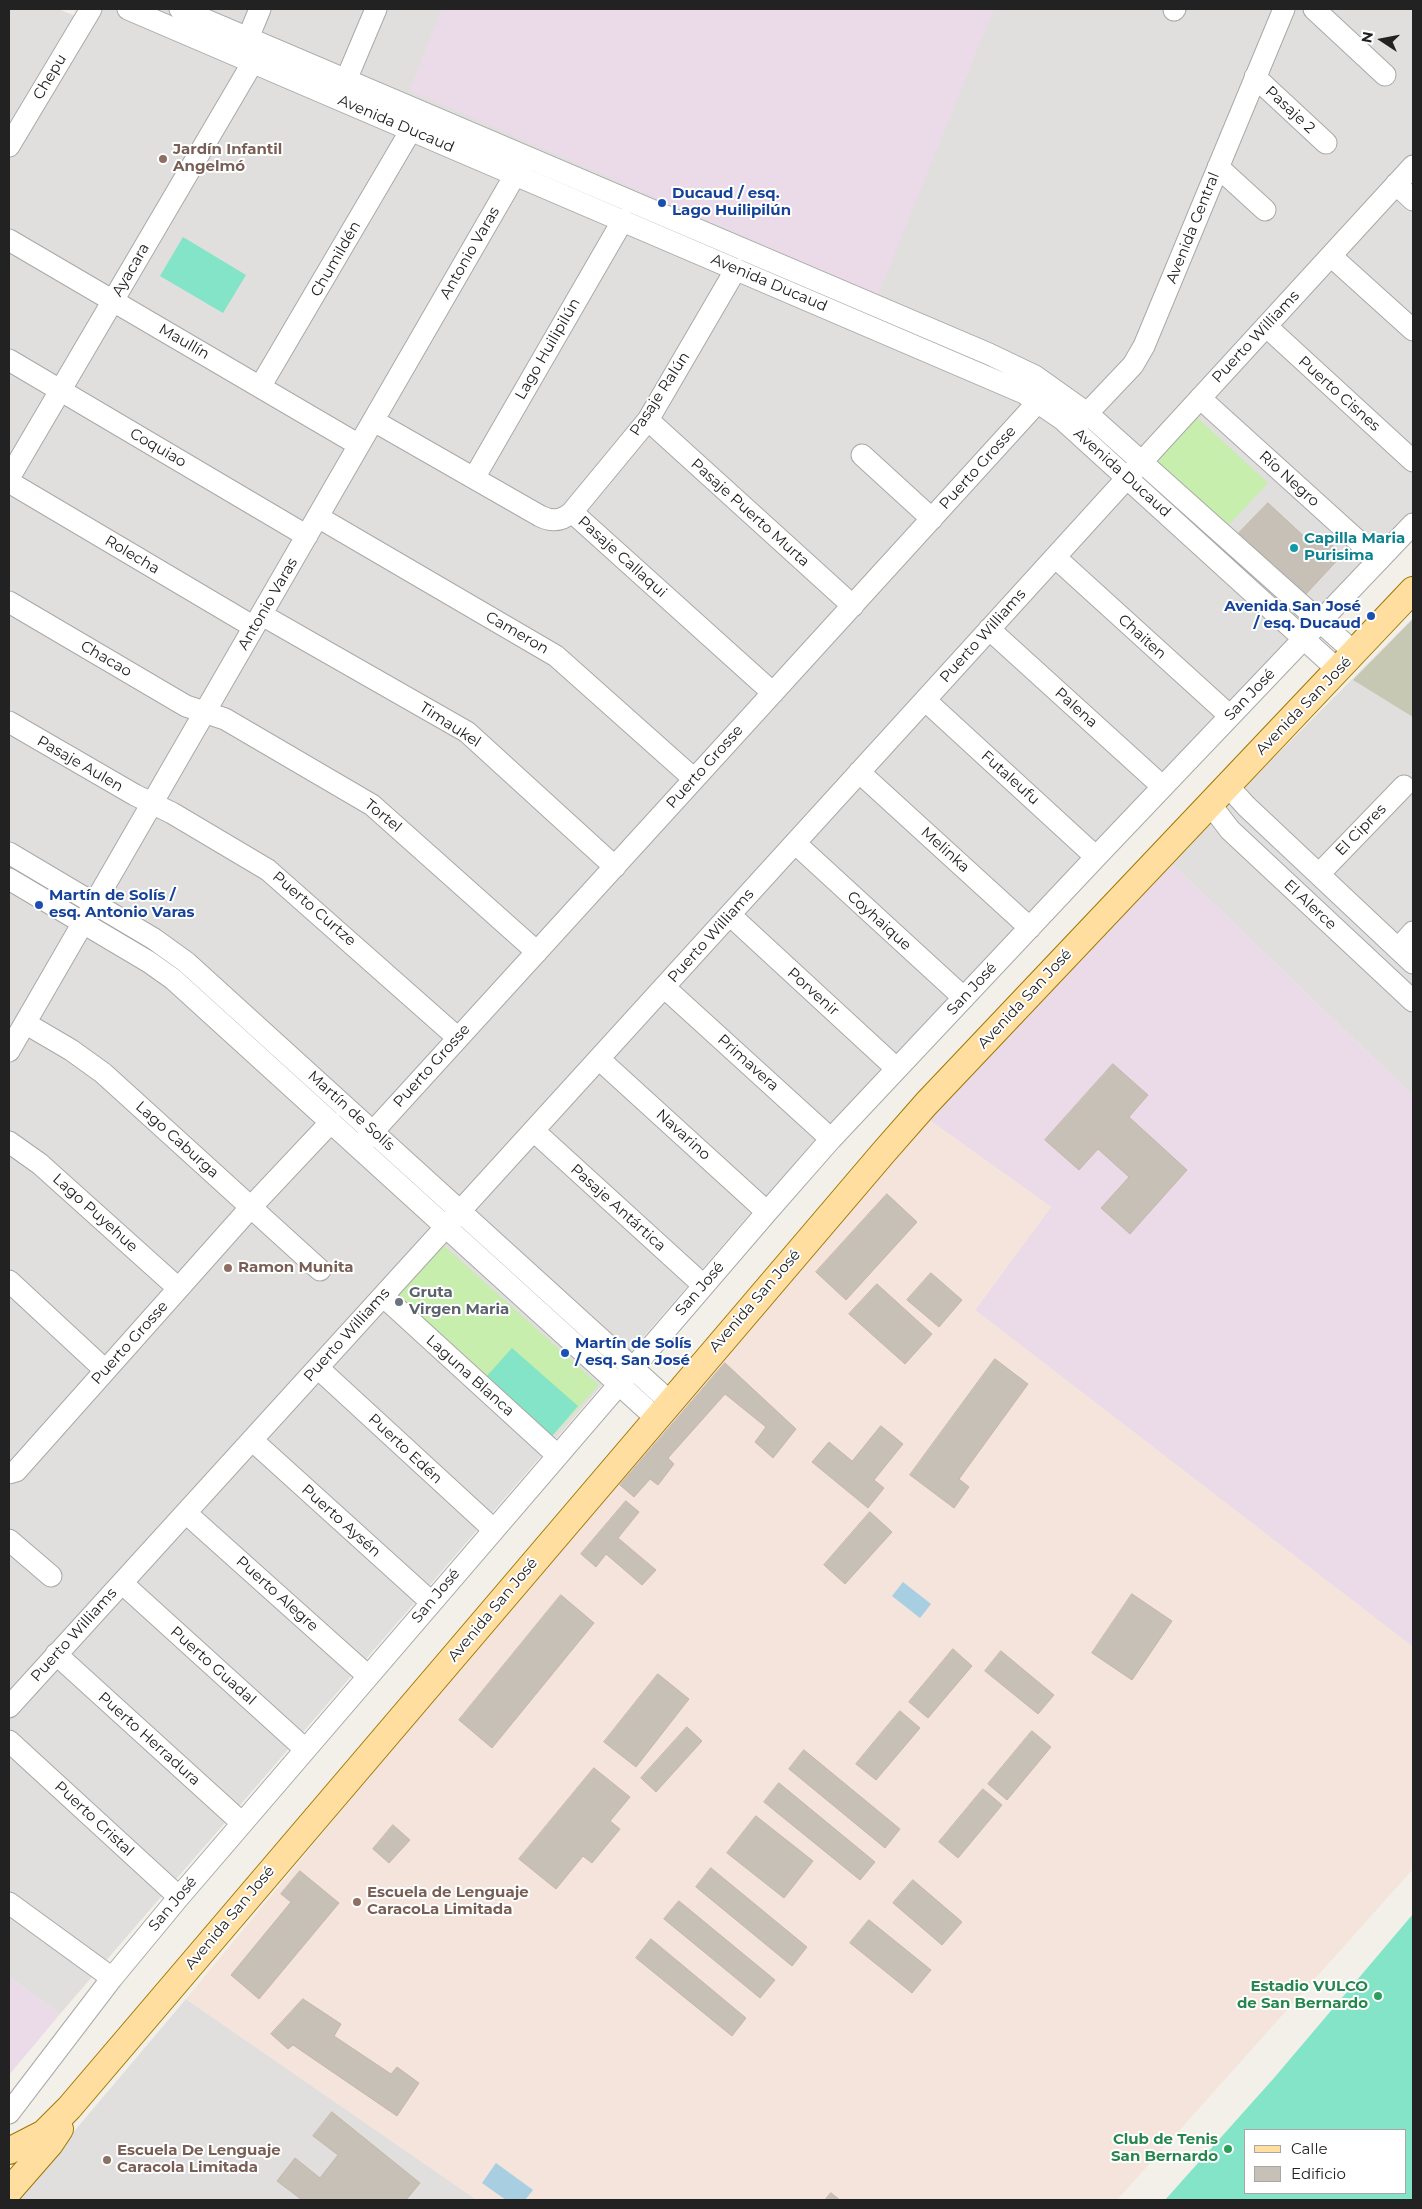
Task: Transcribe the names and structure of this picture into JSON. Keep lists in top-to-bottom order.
{
  "streets": {
    "main road": ["Avenida San José"],
    "street": [
      "Chepu",
      "Pasaje 2",
      "Avenida Ducaud",
      "Avenida Central",
      "Antonio Varas",
      "Chumildén",
      "Ayacara",
      "Puerto Williams",
      "Maullín",
      "Lago Huilipilún",
      "Pasaje Ralún",
      "Puerto Cisnes",
      "Coquiao",
      "Puerto Grosse",
      "Río Negro",
      "Pasaje Puerto Murta",
      "Rolecha",
      "Pasaje Callaqui",
      "Cameron",
      "Chaiten",
      "Chacao",
      "San José",
      "Palena",
      "Timaukel",
      "Pasaje Aulen",
      "Futaleufu",
      "Tortel",
      "El Cipres",
      "Melinka",
      "El Alerce",
      "Puerto Curtze",
      "Coyhaique",
      "Porvenir",
      "Primavera",
      "Martín de Solís",
      "Navarino",
      "Lago Caburga",
      "Pasaje Antártica",
      "Lago Puyehue",
      "Laguna Blanca",
      "Puerto Edén",
      "Puerto Aysén",
      "Puerto Alegre",
      "Puerto Guadal",
      "Puerto Herradura",
      "Puerto Cristal"
    ]
  },
  "crossings": [
    ["Pasaje 2", "Avenida Central"],
    ["Avenida Ducaud", "Avenida Central"],
    ["Avenida Ducaud", "Antonio Varas"],
    ["Avenida Ducaud", "Chumildén"],
    ["Avenida Ducaud", "Ayacara"],
    ["Avenida Ducaud", "Puerto Williams"],
    ["Avenida Ducaud", "Lago Huilipilún"],
    ["Avenida Ducaud", "Pasaje Ralún"],
    ["Avenida Ducaud", "Puerto Grosse"],
    ["Avenida Ducaud", "San José"],
    ["Avenida Ducaud", "Avenida San José"],
    ["Antonio Varas", "Maullín"],
    ["Antonio Varas", "Coquiao"],
    ["Antonio Varas", "Rolecha"],
    ["Antonio Varas", "Pasaje Callaqui"],
    ["Antonio Varas", "Cameron"],
    ["Antonio Varas", "Chacao"],
    ["Antonio Varas", "Timaukel"],
    ["Antonio Varas", "Pasaje Aulen"],
    ["Antonio Varas", "Tortel"],
    ["Antonio Varas", "Puerto Curtze"],
    ["Antonio Varas", "Martín de Solís"],
    ["Antonio Varas", "Lago Caburga"],
    ["Chumildén", "Maullín"],
    ["Ayacara", "Maullín"],
    ["Ayacara", "Coquiao"],
    ["Ayacara", "Rolecha"],
    ["Puerto Williams", "Puerto Cisnes"],
    ["Puerto Williams", "Río Negro"],
    ["Puerto Williams", "Chaiten"],
    ["Puerto Williams", "Palena"],
    ["Puerto Williams", "Futaleufu"],
    ["Puerto Williams", "Melinka"],
    ["Puerto Williams", "Coyhaique"],
    ["Puerto Williams", "Porvenir"],
    ["Puerto Williams", "Primavera"],
    ["Puerto Williams", "Martín de Solís"],
    ["Puerto Williams", "Navarino"],
    ["Puerto Williams", "Pasaje Antártica"],
    ["Puerto Williams", "Laguna Blanca"],
    ["Puerto Williams", "Puerto Edén"],
    ["Puerto Williams", "Puerto Aysén"],
    ["Puerto Williams", "Puerto Alegre"],
    ["Puerto Williams", "Puerto Guadal"],
    ["Puerto Williams", "Puerto Herradura"],
    ["Lago Huilipilún", "Pasaje Callaqui"],
    ["Pasaje Ralún", "Pasaje Puerto Murta"],
    ["Pasaje Ralún", "Pasaje Callaqui"],
    ["Puerto Grosse", "Pasaje Puerto Murta"],
    ["Puerto Grosse", "Pasaje Callaqui"],
    ["Puerto Grosse", "Cameron"],
    ["Puerto Grosse", "Timaukel"],
    ["Puerto Grosse", "Tortel"],
    ["Puerto Grosse", "Puerto Curtze"],
    ["Puerto Grosse", "Martín de Solís"],
    ["Puerto Grosse", "Lago Caburga"],
    ["Puerto Grosse", "Lago Puyehue"],
    ["Río Negro", "San José"],
    ["Rolecha", "Timaukel"],
    ["Chaiten", "San José"],
    ["Chacao", "Tortel"],
    ["San José", "Palena"],
    ["San José", "Futaleufu"],
    ["San José", "Melinka"],
    ["San José", "Coyhaique"],
    ["San José", "Porvenir"],
    ["San José", "Primavera"],
    ["San José", "Martín de Solís"],
    ["San José", "Navarino"],
    ["San José", "Pasaje Antártica"],
    ["San José", "Laguna Blanca"],
    ["San José", "Puerto Edén"],
    ["San José", "Puerto Aysén"],
    ["San José", "Puerto Alegre"],
    ["San José", "Puerto Guadal"],
    ["San José", "Puerto Herradura"],
    ["San José", "Puerto Cristal"],
    ["Avenida San José", "El Alerce"],
    ["Avenida San José", "Martín de Solís"],
    ["Pasaje Aulen", "Puerto Curtze"],
    ["El Cipres", "El Alerce"]
  ],
  "places": [
    "Jardín Infantil Angelmó",
    "Ducaud / esq. Lago Huilipilún",
    "Capilla Maria Purisima",
    "Avenida San José / esq. Ducaud",
    "Martín de Solís / esq. Antonio Varas",
    "Ramon Munita",
    "Gruta Virgen Maria",
    "Martín de Solís / esq. San José",
    "Escuela de Lenguaje CaracoLa Limitada",
    "Estadio VULCO de San Bernardo",
    "Club de Tenis San Bernardo",
    "Escuela De Lenguaje Caracola Limitada"
  ],
  "legend": ["Calle", "Edificio"],
  "north": "left"
}
